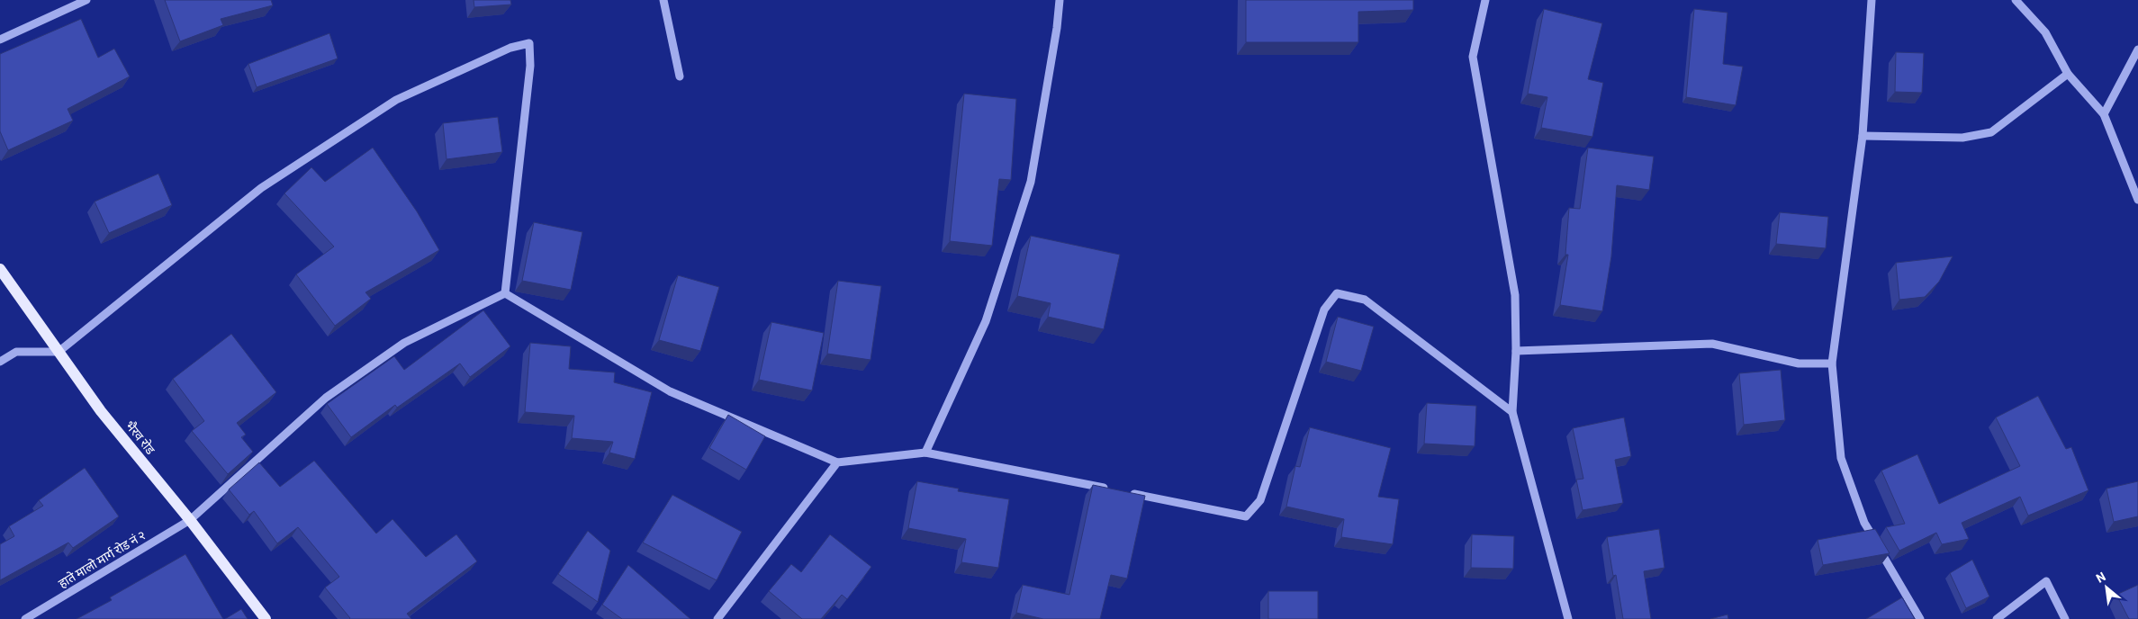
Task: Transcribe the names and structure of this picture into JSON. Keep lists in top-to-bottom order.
{
  "streets": {
    "main road": ["भैरव रोड"],
    "street": ["हाते मालो मार्ग रोड नं २"]
  },
  "crossings": [
    ["भैरव रोड", "हाते मालो मार्ग रोड नं २"]
  ],
  "north": "top left"
}
